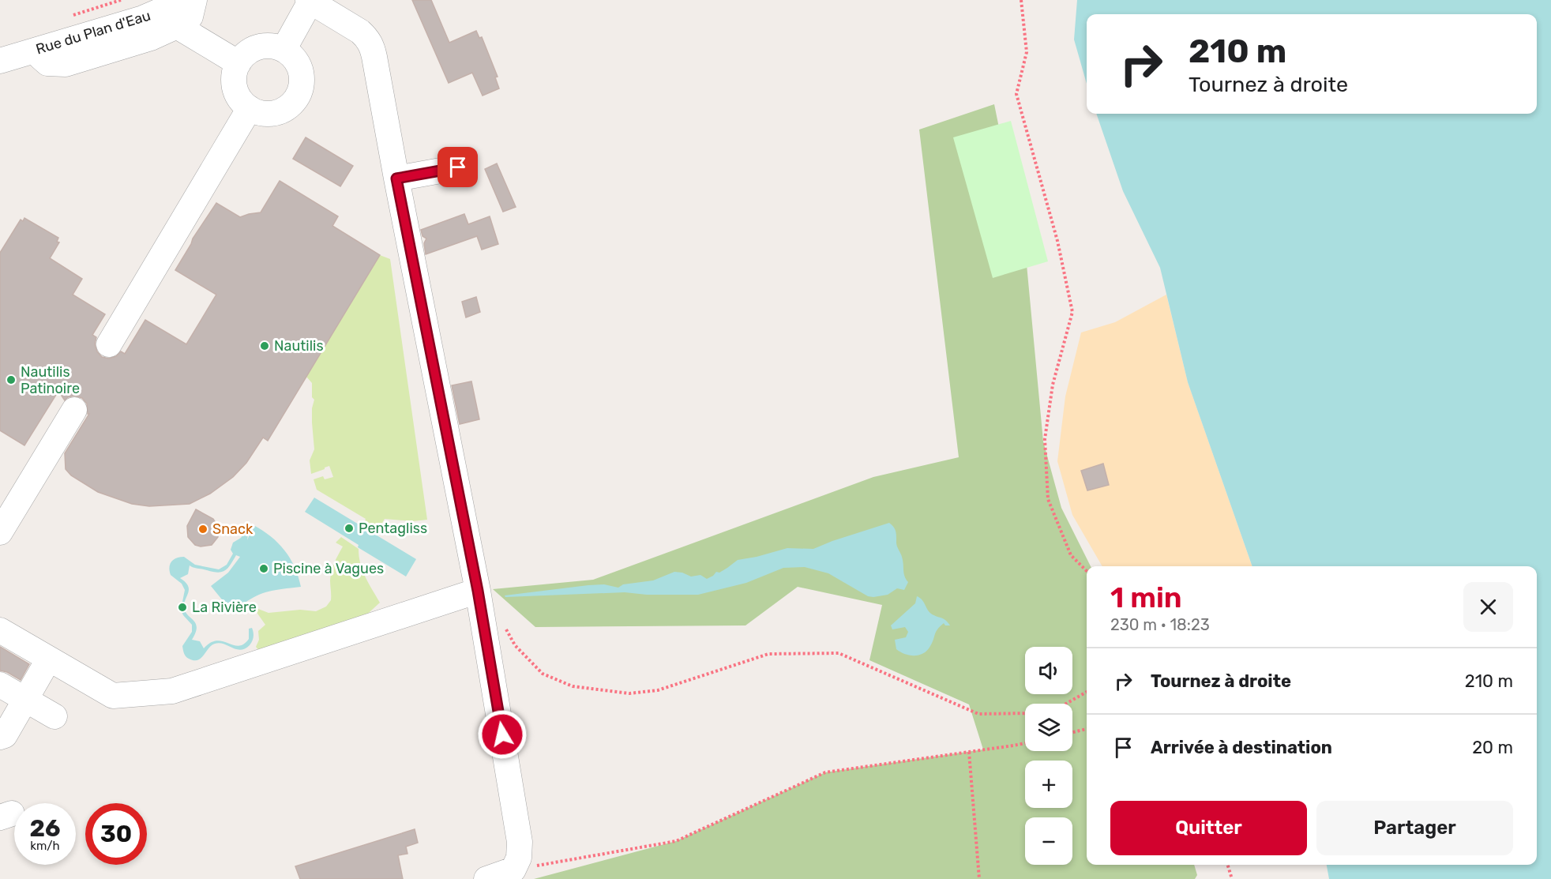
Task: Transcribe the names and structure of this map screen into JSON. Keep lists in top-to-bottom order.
{
  "streets": {
    "street": ["Rue du Plan d'Eau"]
  },
  "places": [
    "Nautilis",
    "Nautilis Patinoire",
    "Pentagliss",
    "Snack",
    "Piscine à Vagues",
    "La Rivière"
  ],
  "page": {
    "turn": ["210 m", "Tournez à droite"],
    "heading": ["1 min", "230 m · 18:23"],
    "map_buttons": ["+", "−"],
    "list": [
      {
        "name": "Tournez à droite",
        "value": "210 m"
      },
      {
        "name": "Arrivée à destination",
        "value": "20 m"
      }
    ],
    "buttons": ["Quitter", "Partager"],
    "speed": "26 km/h",
    "limit": "30"
  }
}
